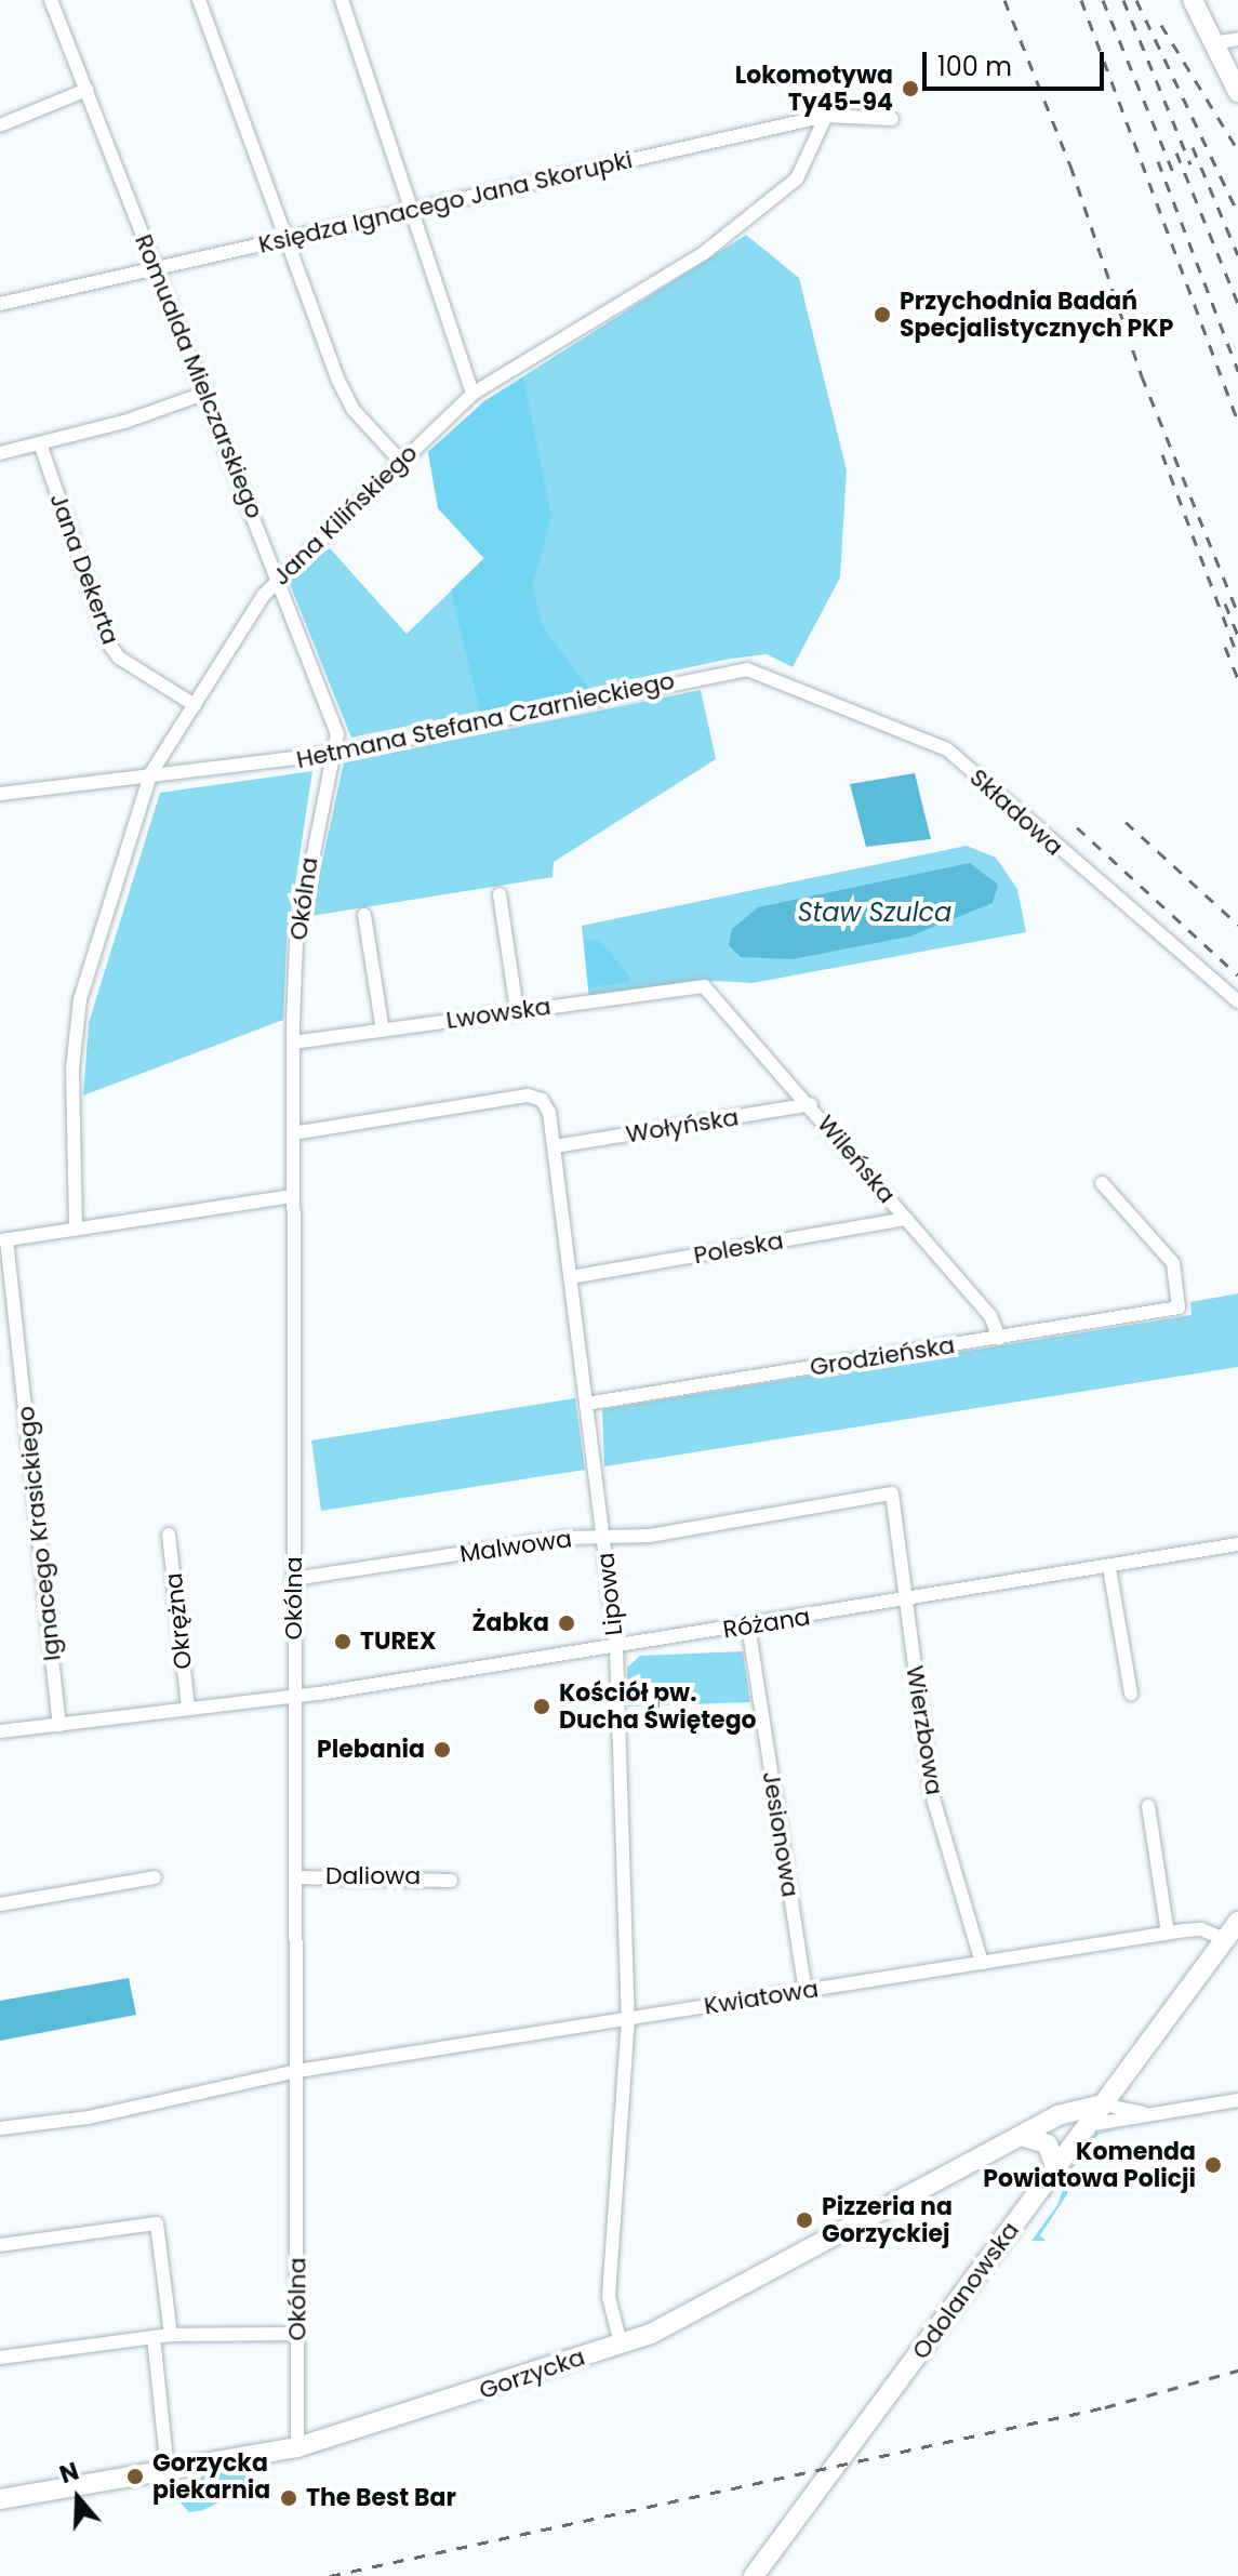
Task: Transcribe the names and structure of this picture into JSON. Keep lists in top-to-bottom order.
{
  "streets": {
    "street": [
      "Księdza Ignacego Jana Skorupki",
      "Romualda Mielczarskiego",
      "Jana Kilińskiego",
      "Jana Dekerta",
      "Hetmana Stefana Czarnieckiego",
      "Składowa",
      "Okólna",
      "Lwowska",
      "Wołyńska",
      "Wileńska",
      "Poleska",
      "Grodzieńska",
      "Ignacego Krasickiego",
      "Malwowa",
      "Lipowa",
      "Okrężna",
      "Różana",
      "Wierzbowa",
      "Jesionowa",
      "Daliowa",
      "Kwiatowa",
      "Odolanowska",
      "Gorzycka"
    ]
  },
  "crossings": [
    ["Księdza Ignacego Jana Skorupki", "Romualda Mielczarskiego"],
    ["Księdza Ignacego Jana Skorupki", "Jana Kilińskiego"],
    ["Romualda Mielczarskiego", "Jana Kilińskiego"],
    ["Romualda Mielczarskiego", "Hetmana Stefana Czarnieckiego"],
    ["Romualda Mielczarskiego", "Okólna"],
    ["Jana Kilińskiego", "Jana Dekerta"],
    ["Jana Kilińskiego", "Hetmana Stefana Czarnieckiego"],
    ["Hetmana Stefana Czarnieckiego", "Składowa"],
    ["Hetmana Stefana Czarnieckiego", "Okólna"],
    ["Okólna", "Lwowska"],
    ["Okólna", "Malwowa"],
    ["Okólna", "Lipowa"],
    ["Okólna", "Różana"],
    ["Okólna", "Daliowa"],
    ["Okólna", "Kwiatowa"],
    ["Okólna", "Gorzycka"],
    ["Lwowska", "Wileńska"],
    ["Wołyńska", "Wileńska"],
    ["Wołyńska", "Lipowa"],
    ["Wileńska", "Poleska"],
    ["Wileńska", "Grodzieńska"],
    ["Poleska", "Lipowa"],
    ["Grodzieńska", "Lipowa"],
    ["Ignacego Krasickiego", "Różana"],
    ["Malwowa", "Lipowa"],
    ["Malwowa", "Wierzbowa"],
    ["Lipowa", "Różana"],
    ["Lipowa", "Kwiatowa"],
    ["Lipowa", "Gorzycka"],
    ["Okrężna", "Różana"],
    ["Różana", "Wierzbowa"],
    ["Różana", "Jesionowa"],
    ["Wierzbowa", "Kwiatowa"],
    ["Jesionowa", "Kwiatowa"],
    ["Kwiatowa", "Odolanowska"],
    ["Odolanowska", "Gorzycka"]
  ],
  "water": ["Staw Szulca"],
  "places": [
    "Lokomotywa Ty45-94",
    "Przychodnia Badań Specjalistycznych PKP",
    "Żabka",
    "TUREX",
    "Kościół pw. Ducha Świętego",
    "Plebania",
    "Komenda Powiatowa Policji",
    "Pizzeria na Gorzyckiej",
    "Gorzycka piekarnia",
    "The Best Bar"
  ],
  "scale_bar": "100 m",
  "north": "top"
}
